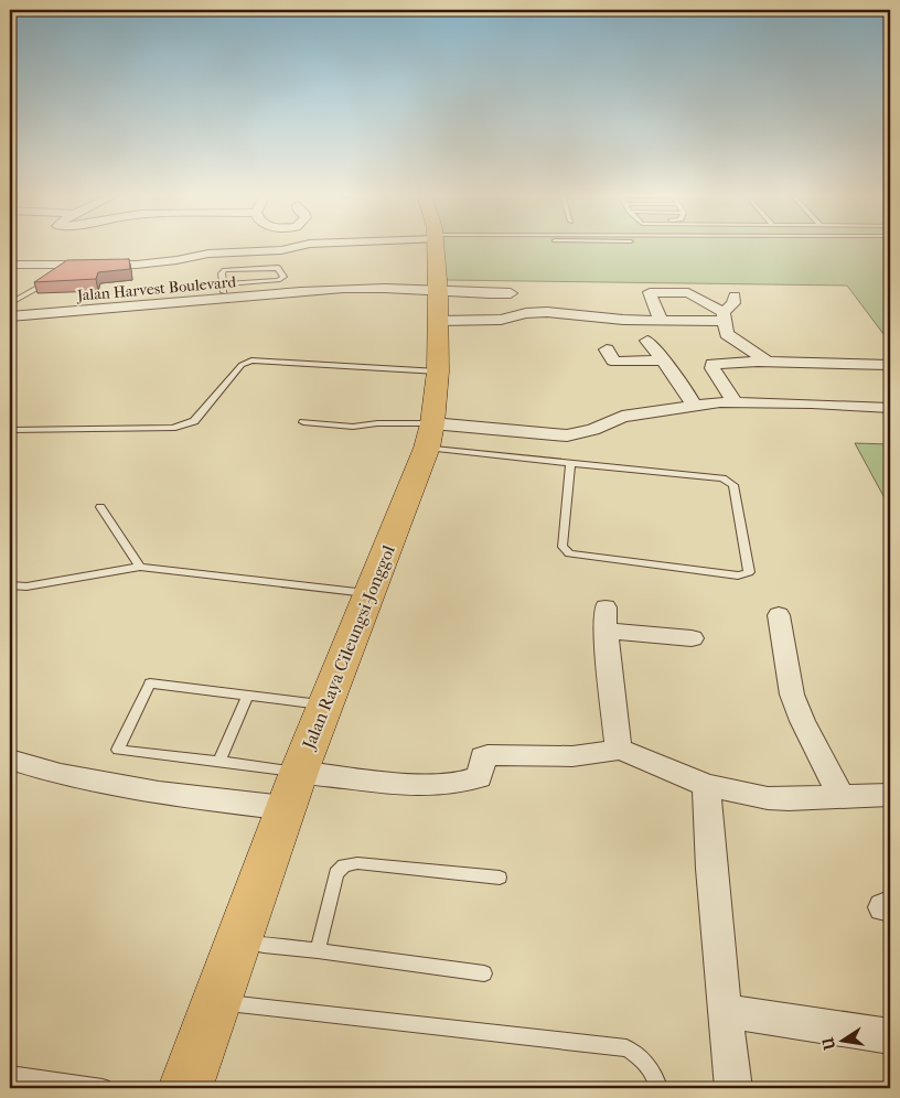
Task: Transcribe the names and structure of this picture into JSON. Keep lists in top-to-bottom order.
{
  "streets": {
    "main road": ["Jalan Raya Cileungsi-Jonggol"],
    "street": ["Jalan Harvest Boulevard"]
  },
  "crossings": [
    ["Jalan Harvest Boulevard", "Jalan Raya Cileungsi-Jonggol"]
  ],
  "north": "left"
}
